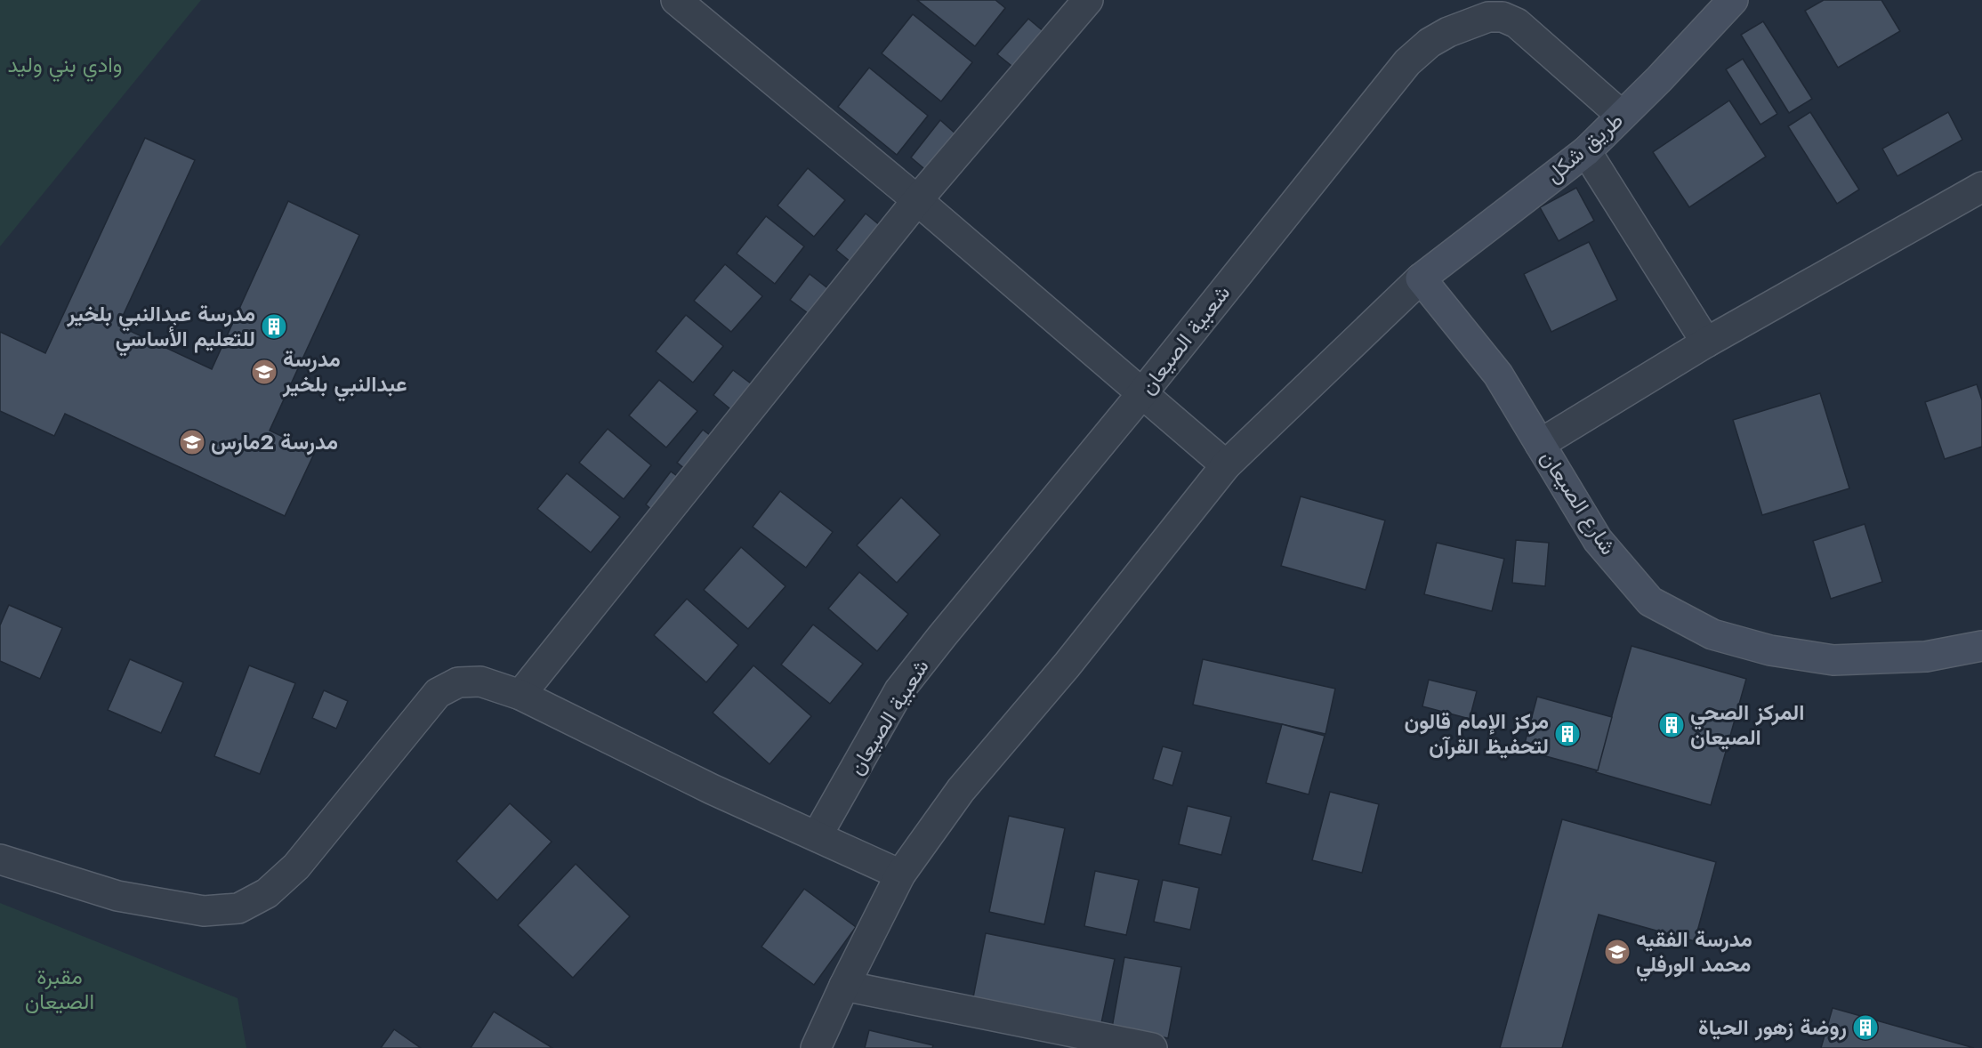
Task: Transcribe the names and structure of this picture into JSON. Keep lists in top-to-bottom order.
{
  "streets": {
    "main road": ["طريق شكل", "شارع الصيعان"],
    "street": ["شعبية الصيعان"]
  },
  "crossings": [
    ["طريق شكل", "شعبية الصيعان"],
    ["طريق شكل", "شارع الصيعان"]
  ],
  "parks": ["وادي بني وليد", "مقبرة الصيعان"],
  "places": {
    "building": [
      "مدرسة عبدالنبي بلخير للتعليم الأساسي",
      "المركز الصحي الصيعان",
      "مركز الإمام قالون لتحفيظ القرآن",
      "روضة زهور الحياة"
    ],
    "school or university": ["مدرسة عبدالنبي بلخير", "مدرسة 2مارس", "مدرسة الفقيه محمد الورفلي"]
  }
}
